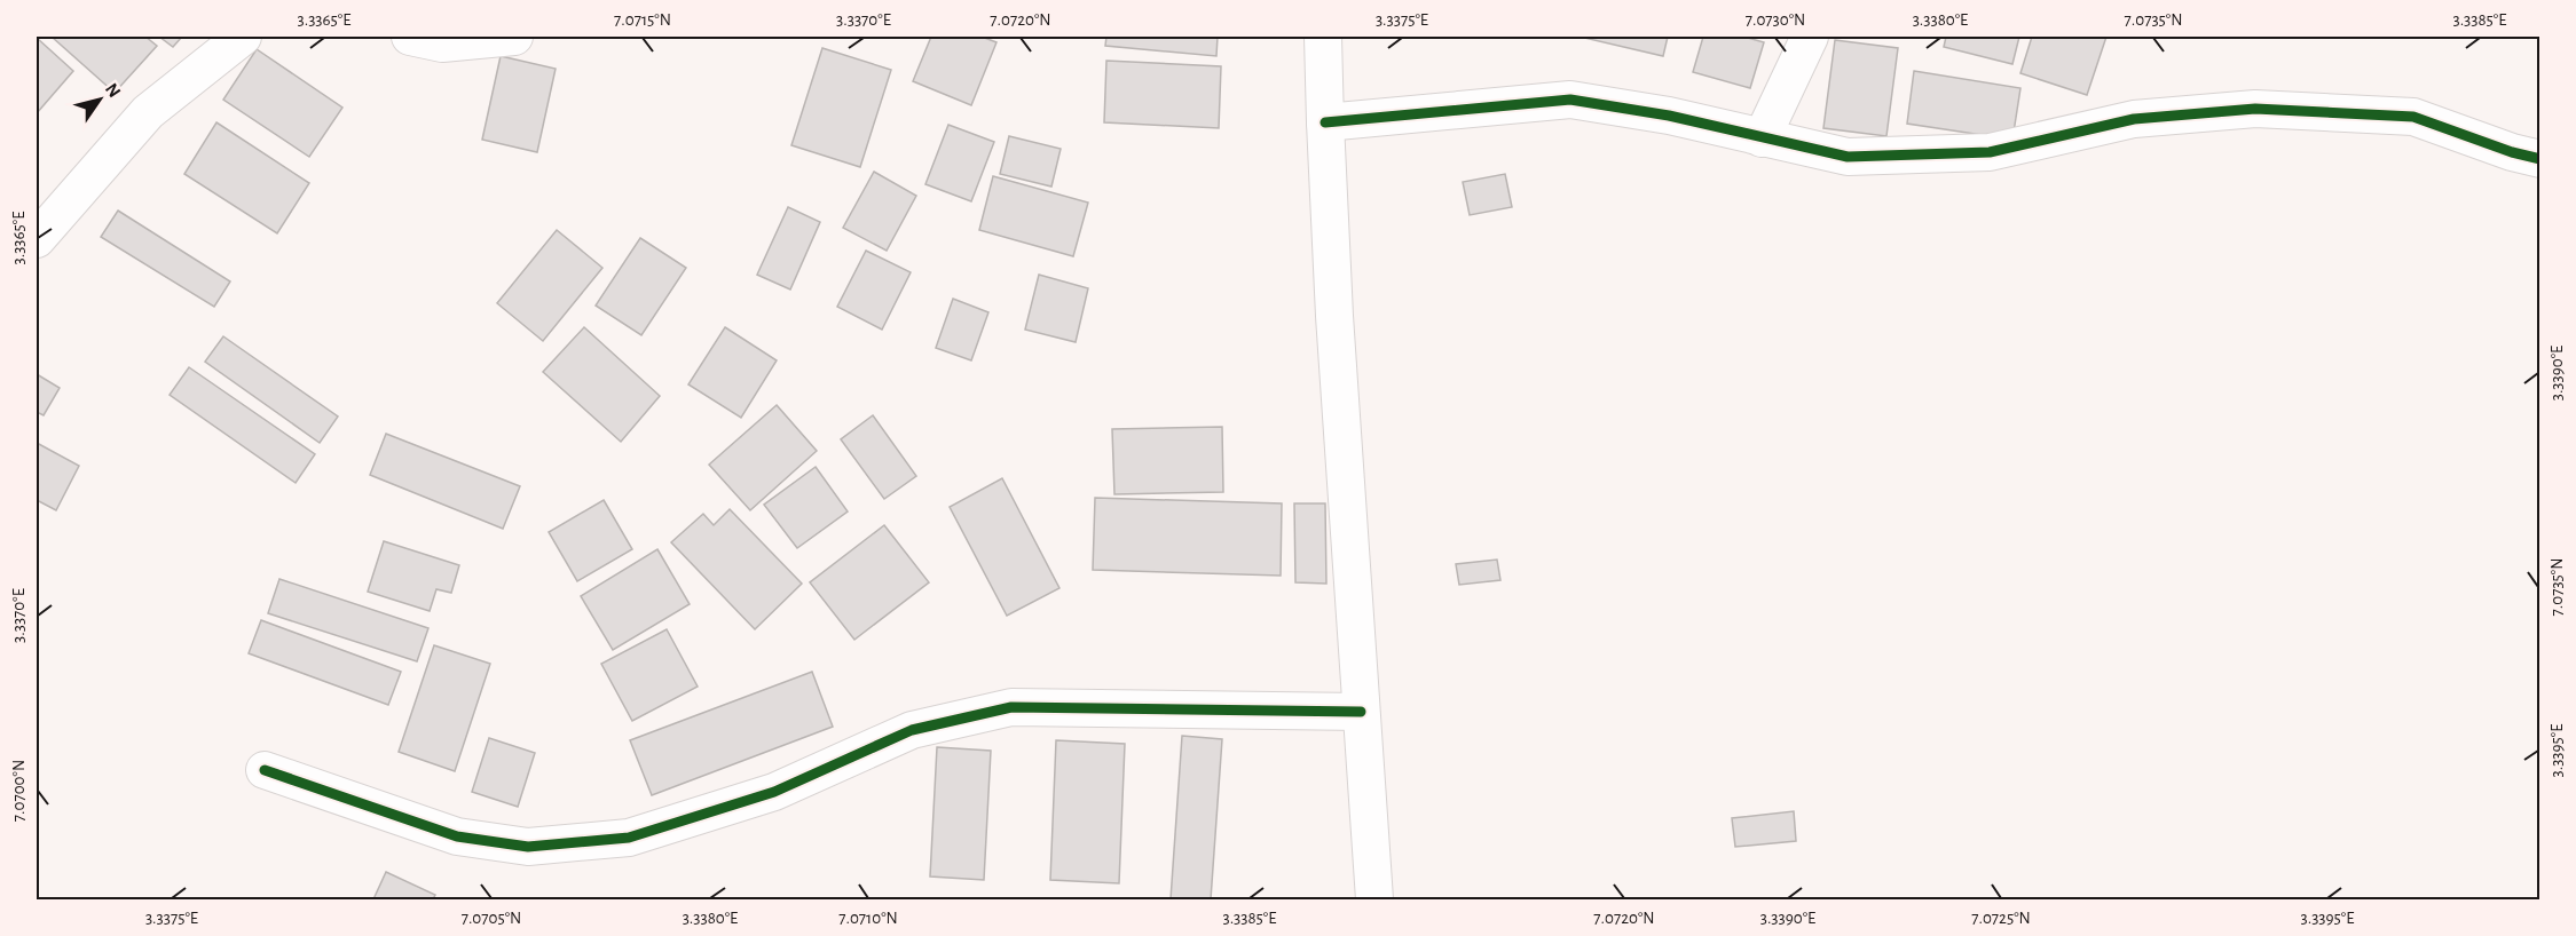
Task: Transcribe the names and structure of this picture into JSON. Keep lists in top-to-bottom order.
{
  "north": "top right",
  "coordinates": [
    "3.3365°E",
    "7.0715°N",
    "3.3370°E",
    "7.0720°N",
    "3.3375°E",
    "7.0730°N",
    "3.3380°E",
    "7.0735°N",
    "3.3385°E",
    "3.3390°E",
    "3.3395°E",
    "7.0700°N",
    "7.0705°N",
    "7.0710°N",
    "7.0725°N"
  ]
}
